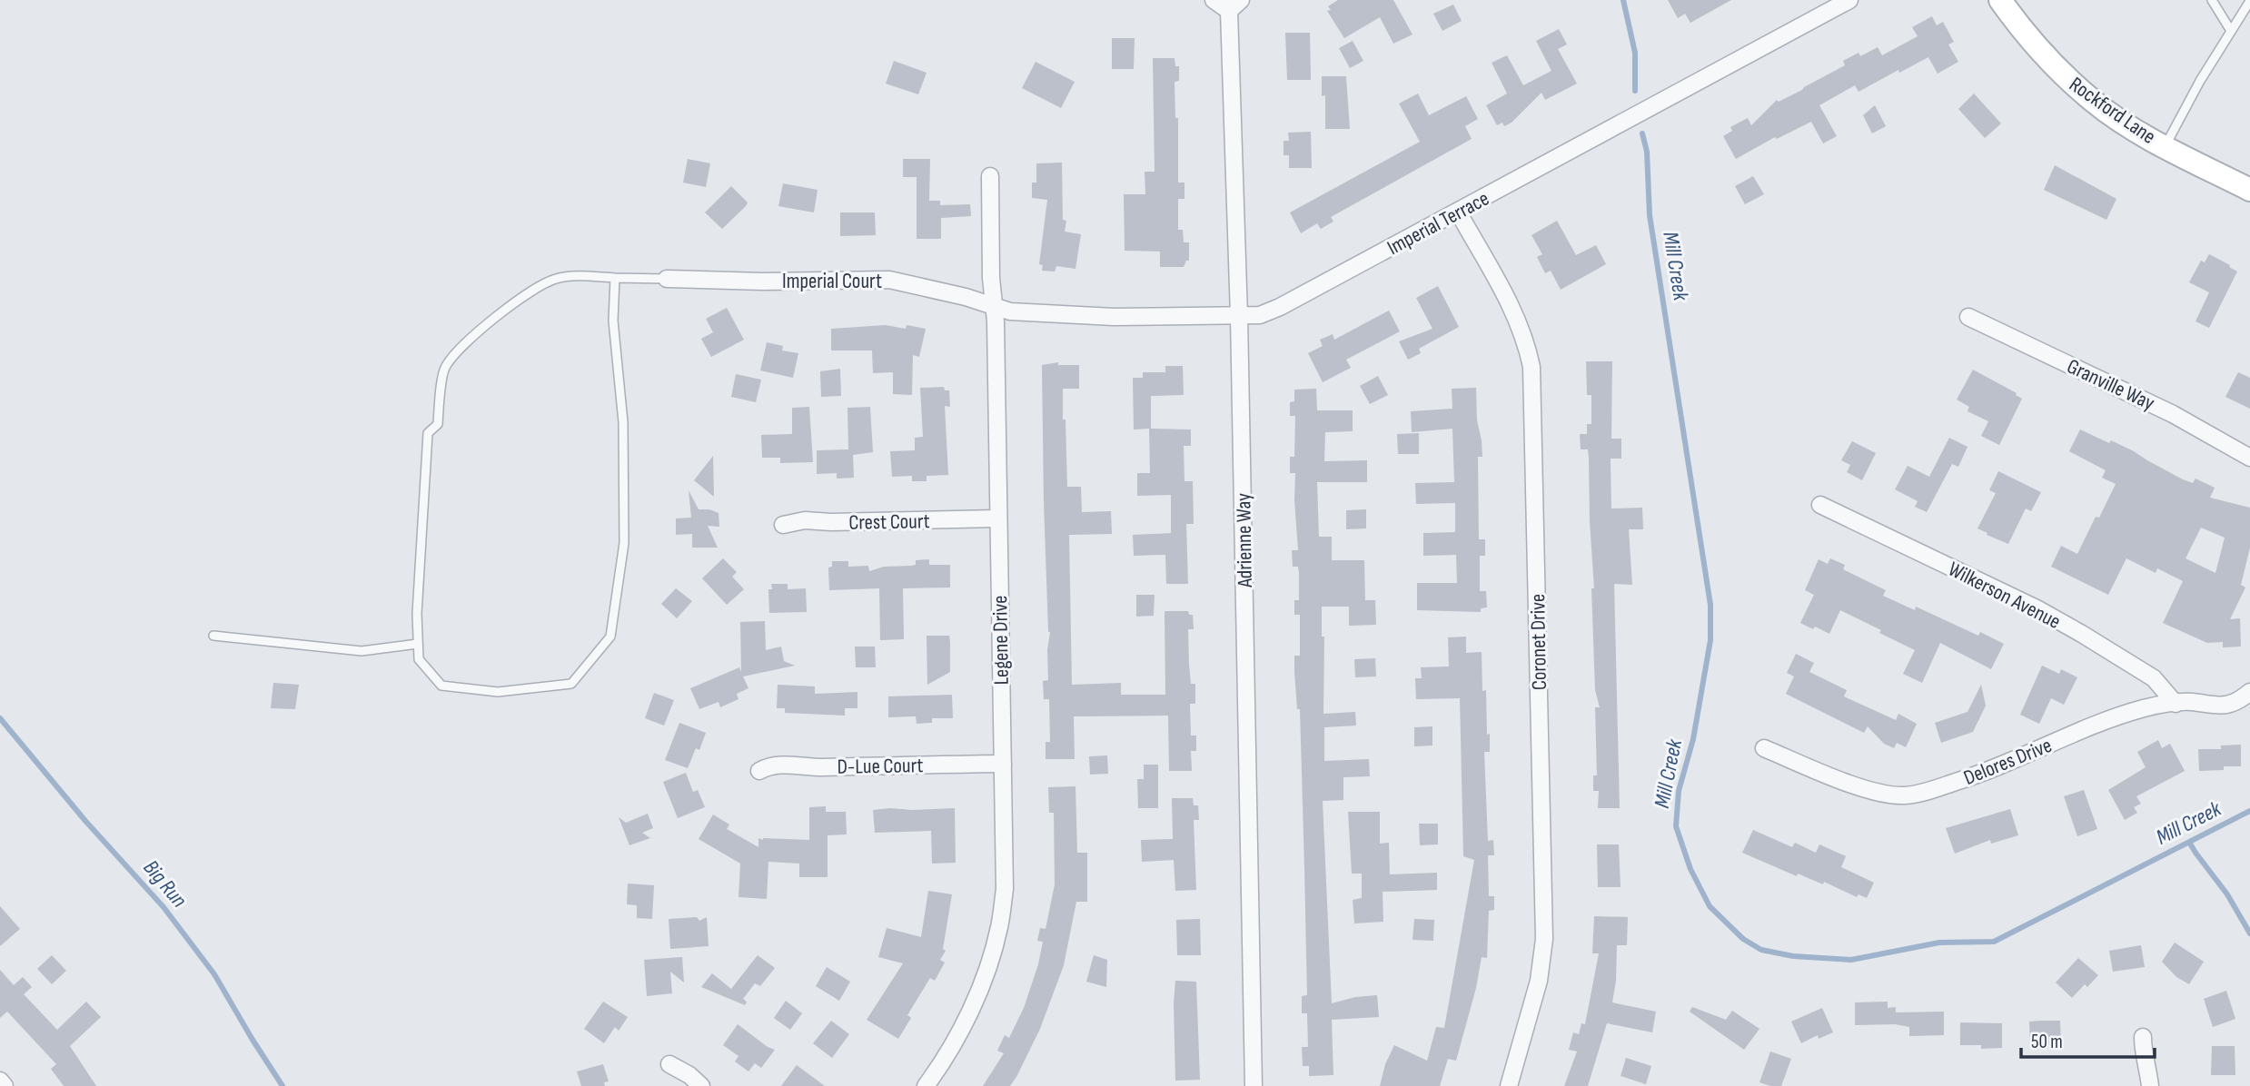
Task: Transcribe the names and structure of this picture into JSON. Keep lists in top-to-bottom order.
{
  "streets": {
    "main road": ["Rockford Lane"],
    "street": [
      "Imperial Terrace",
      "Imperial Court",
      "Granville Way",
      "Crest Court",
      "Adrienne Way",
      "Wilkerson Avenue",
      "Legene Drive",
      "Coronet Drive",
      "Delores Drive",
      "D-Lue Court"
    ]
  },
  "crossings": [
    ["Imperial Terrace", "Imperial Court"],
    ["Imperial Terrace", "Adrienne Way"],
    ["Imperial Terrace", "Legene Drive"],
    ["Imperial Terrace", "Coronet Drive"],
    ["Imperial Court", "Legene Drive"],
    ["Crest Court", "Legene Drive"],
    ["Wilkerson Avenue", "Delores Drive"],
    ["Legene Drive", "D-Lue Court"]
  ],
  "water": ["Mill Creek", "Big Run"],
  "scale_bar": "50 m"
}
